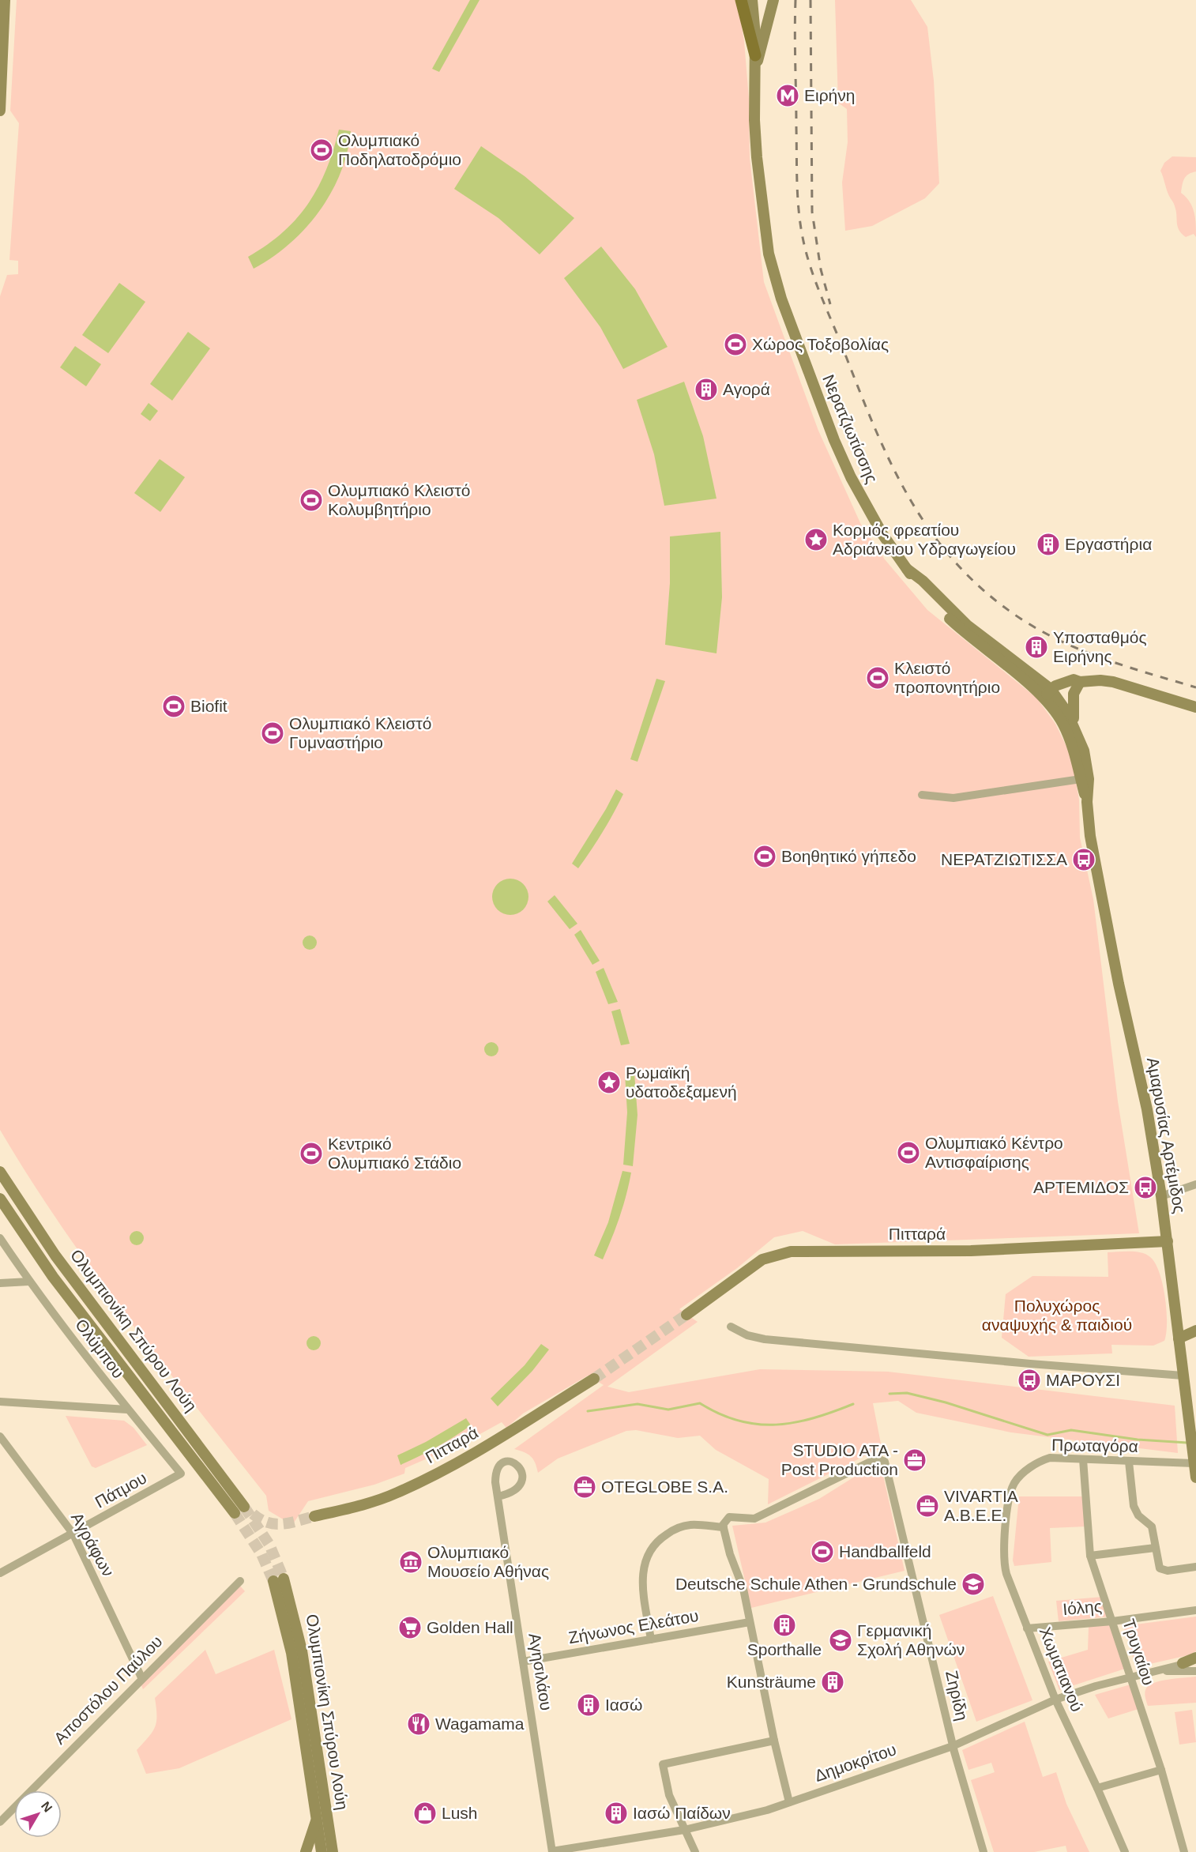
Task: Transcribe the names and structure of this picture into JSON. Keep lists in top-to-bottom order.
{
  "streets": {
    "main road": [
      "Νερατζιωτίσσης",
      "Αμαρυσίας Αρτέμιδος",
      "Πιτταρά",
      "Ολυμπιονίκη Σπύρου Λούη"
    ],
    "street": [
      "Ολύμπου",
      "Πρωταγόρα",
      "Πάτμου",
      "Αγράφων",
      "Ιόλης",
      "Ζήνωνος Ελεάτου",
      "Τρυγαίου",
      "Χωματιανού",
      "Αγησιλάου",
      "Αποστόλου Παύλου",
      "Ζηρίδη",
      "Δημοκρίτου"
    ]
  },
  "crossings": [
    ["Νερατζιωτίσσης", "Αμαρυσίας Αρτέμιδος"],
    ["Αμαρυσίας Αρτέμιδος", "Πιτταρά"],
    ["Αμαρυσίας Αρτέμιδος", "Πρωταγόρα"],
    ["Ολύμπου", "Πάτμου"],
    ["Πρωταγόρα", "Τρυγαίου"],
    ["Πρωταγόρα", "Χωματιανού"],
    ["Πάτμου", "Αγράφων"],
    ["Αγράφων", "Αποστόλου Παύλου"],
    ["Ιόλης", "Τρυγαίου"],
    ["Ιόλης", "Χωματιανού"],
    ["Ζήνωνος Ελεάτου", "Αγησιλάου"],
    ["Τρυγαίου", "Δημοκρίτου"],
    ["Χωματιανού", "Δημοκρίτου"],
    ["Αγησιλάου", "Δημοκρίτου"],
    ["Ζηρίδη", "Δημοκρίτου"]
  ],
  "parks": ["Πολυχώρος αναψυχής & παιδιού"],
  "places": {
    "metro station": ["Ειρήνη"],
    "sports": [
      "Ολυμπιακό Ποδηλατοδρόμιο",
      "Χώρος Τοξοβολίας",
      "Ολυμπιακό Κλειστό Κολυμβητήριο",
      "Κλειστό προπονητήριο",
      "Biofit",
      "Ολυμπιακό Κλειστό Γυμναστήριο",
      "Βοηθητικό γήπεδο",
      "Ολυμπιακό Κέντρο Αντισφαίρισης",
      "Κεντρικό Ολυμπιακό Στάδιο",
      "Handballfeld"
    ],
    "building": [
      "Αγορά",
      "Εργαστήρια",
      "Υποσταθμός Ειρήνης",
      "Sporthalle",
      "Kunsträume",
      "Ιασώ",
      "Ιασώ Παίδων"
    ],
    "place": ["Κορμός φρεατίου Αδριάνειου Υδραγωγείου", "Ρωμαϊκή υδατοδεξαμενή"],
    "bus stop": ["ΝΕΡΑΤΖΙΩΤΙΣΣΑ", "ΑΡΤΕΜΙΔΟΣ", "ΜΑΡΟΥΣΙ"],
    "office": ["STUDIO ATA - Post Production", "OTEGLOBE S.A.", "VIVARTIA A.B.E.E."],
    "museum": ["Ολυμπιακό Μουσείο Αθήνας"],
    "school or university": ["Deutsche Schule Athen - Grundschule", "Γερμανική Σχολή Αθηνών"],
    "supermarket": ["Golden Hall"],
    "restaurant": ["Wagamama"],
    "shop": ["Lush"]
  },
  "north": "top right"
}
